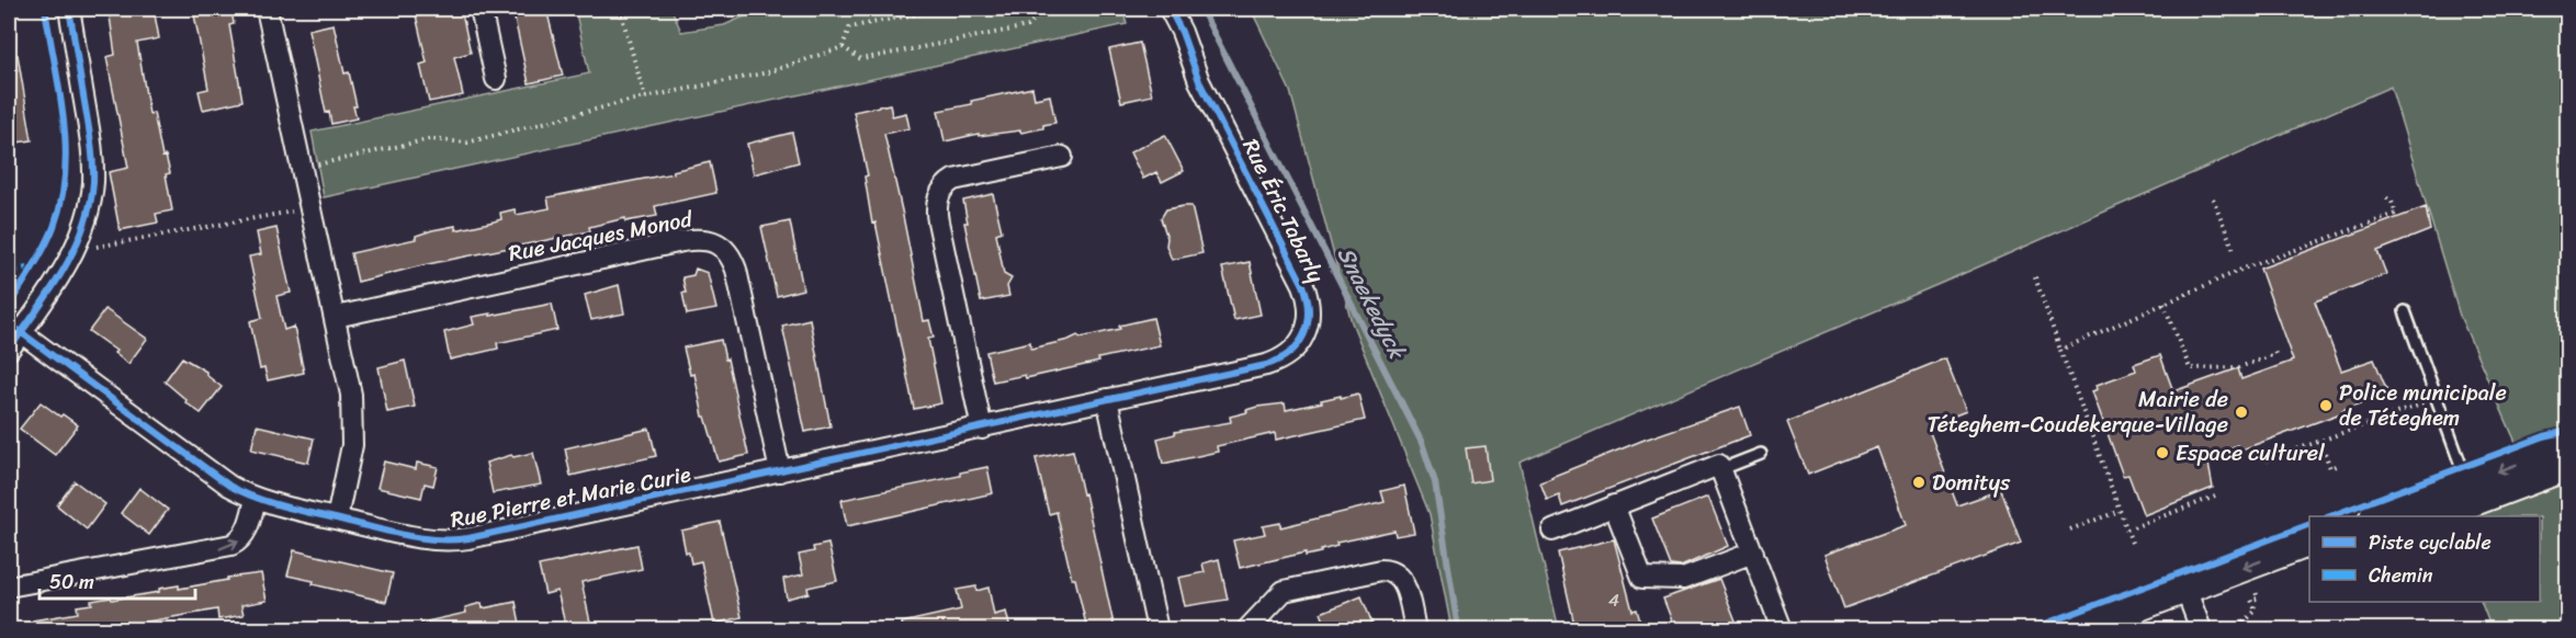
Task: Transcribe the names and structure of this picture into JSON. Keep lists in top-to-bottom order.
{
  "streets": {
    "street": ["Rue Éric Tabarly", "Rue Jacques Monod", "Rue Pierre et Marie Curie"]
  },
  "crossings": [
    ["Rue Éric Tabarly", "Rue Pierre et Marie Curie"],
    ["Rue Jacques Monod", "Rue Pierre et Marie Curie"]
  ],
  "water": ["Snaekedyck"],
  "places": [
    "Police municipale de Téteghem",
    "Mairie de Téteghem-Coudekerque-Village",
    "Espace culturel",
    "Domitys"
  ],
  "house_numbers": ["4"],
  "legend": ["Piste cyclable", "Chemin"],
  "scale_bar": "50 m"
}
